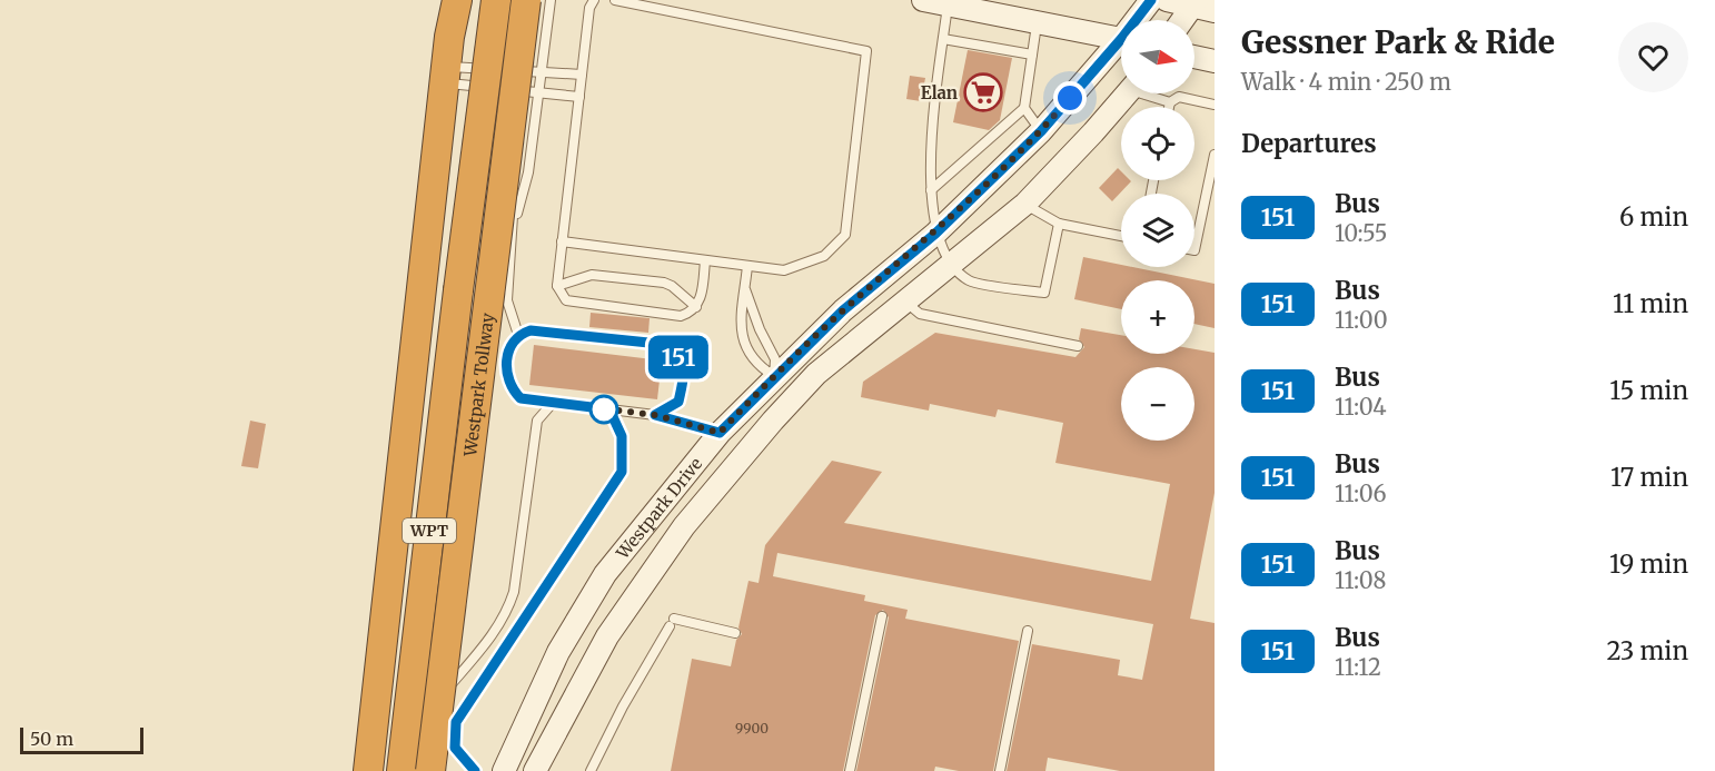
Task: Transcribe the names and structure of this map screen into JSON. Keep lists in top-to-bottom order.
{
  "streets": {
    "highway": ["Westpark Tollway", "WPT"],
    "main road": ["Westpark Drive"]
  },
  "places": {
    "supermarket": ["Elan"]
  },
  "lines": ["bus line 151"],
  "house_numbers": ["9900"],
  "scale_bar": "50 m",
  "north": "right",
  "page": {
    "on_map": "151",
    "heading": [
      ["Gessner Park & Ride", "Walk · 4 min · 250 m"],
      "Departures"
    ],
    "map_buttons": ["+", "−"],
    "list": [
      {
        "mark": "151",
        "name": "Bus",
        "note": "10:55",
        "value": "6 min"
      },
      {
        "mark": "151",
        "name": "Bus",
        "note": "11:00",
        "value": "11 min"
      },
      {
        "mark": "151",
        "name": "Bus",
        "note": "11:04",
        "value": "15 min"
      },
      {
        "mark": "151",
        "name": "Bus",
        "note": "11:06",
        "value": "17 min"
      },
      {
        "mark": "151",
        "name": "Bus",
        "note": "11:08",
        "value": "19 min"
      },
      {
        "mark": "151",
        "name": "Bus",
        "note": "11:12",
        "value": "23 min"
      }
    ],
    "scale": "50 m"
  }
}
